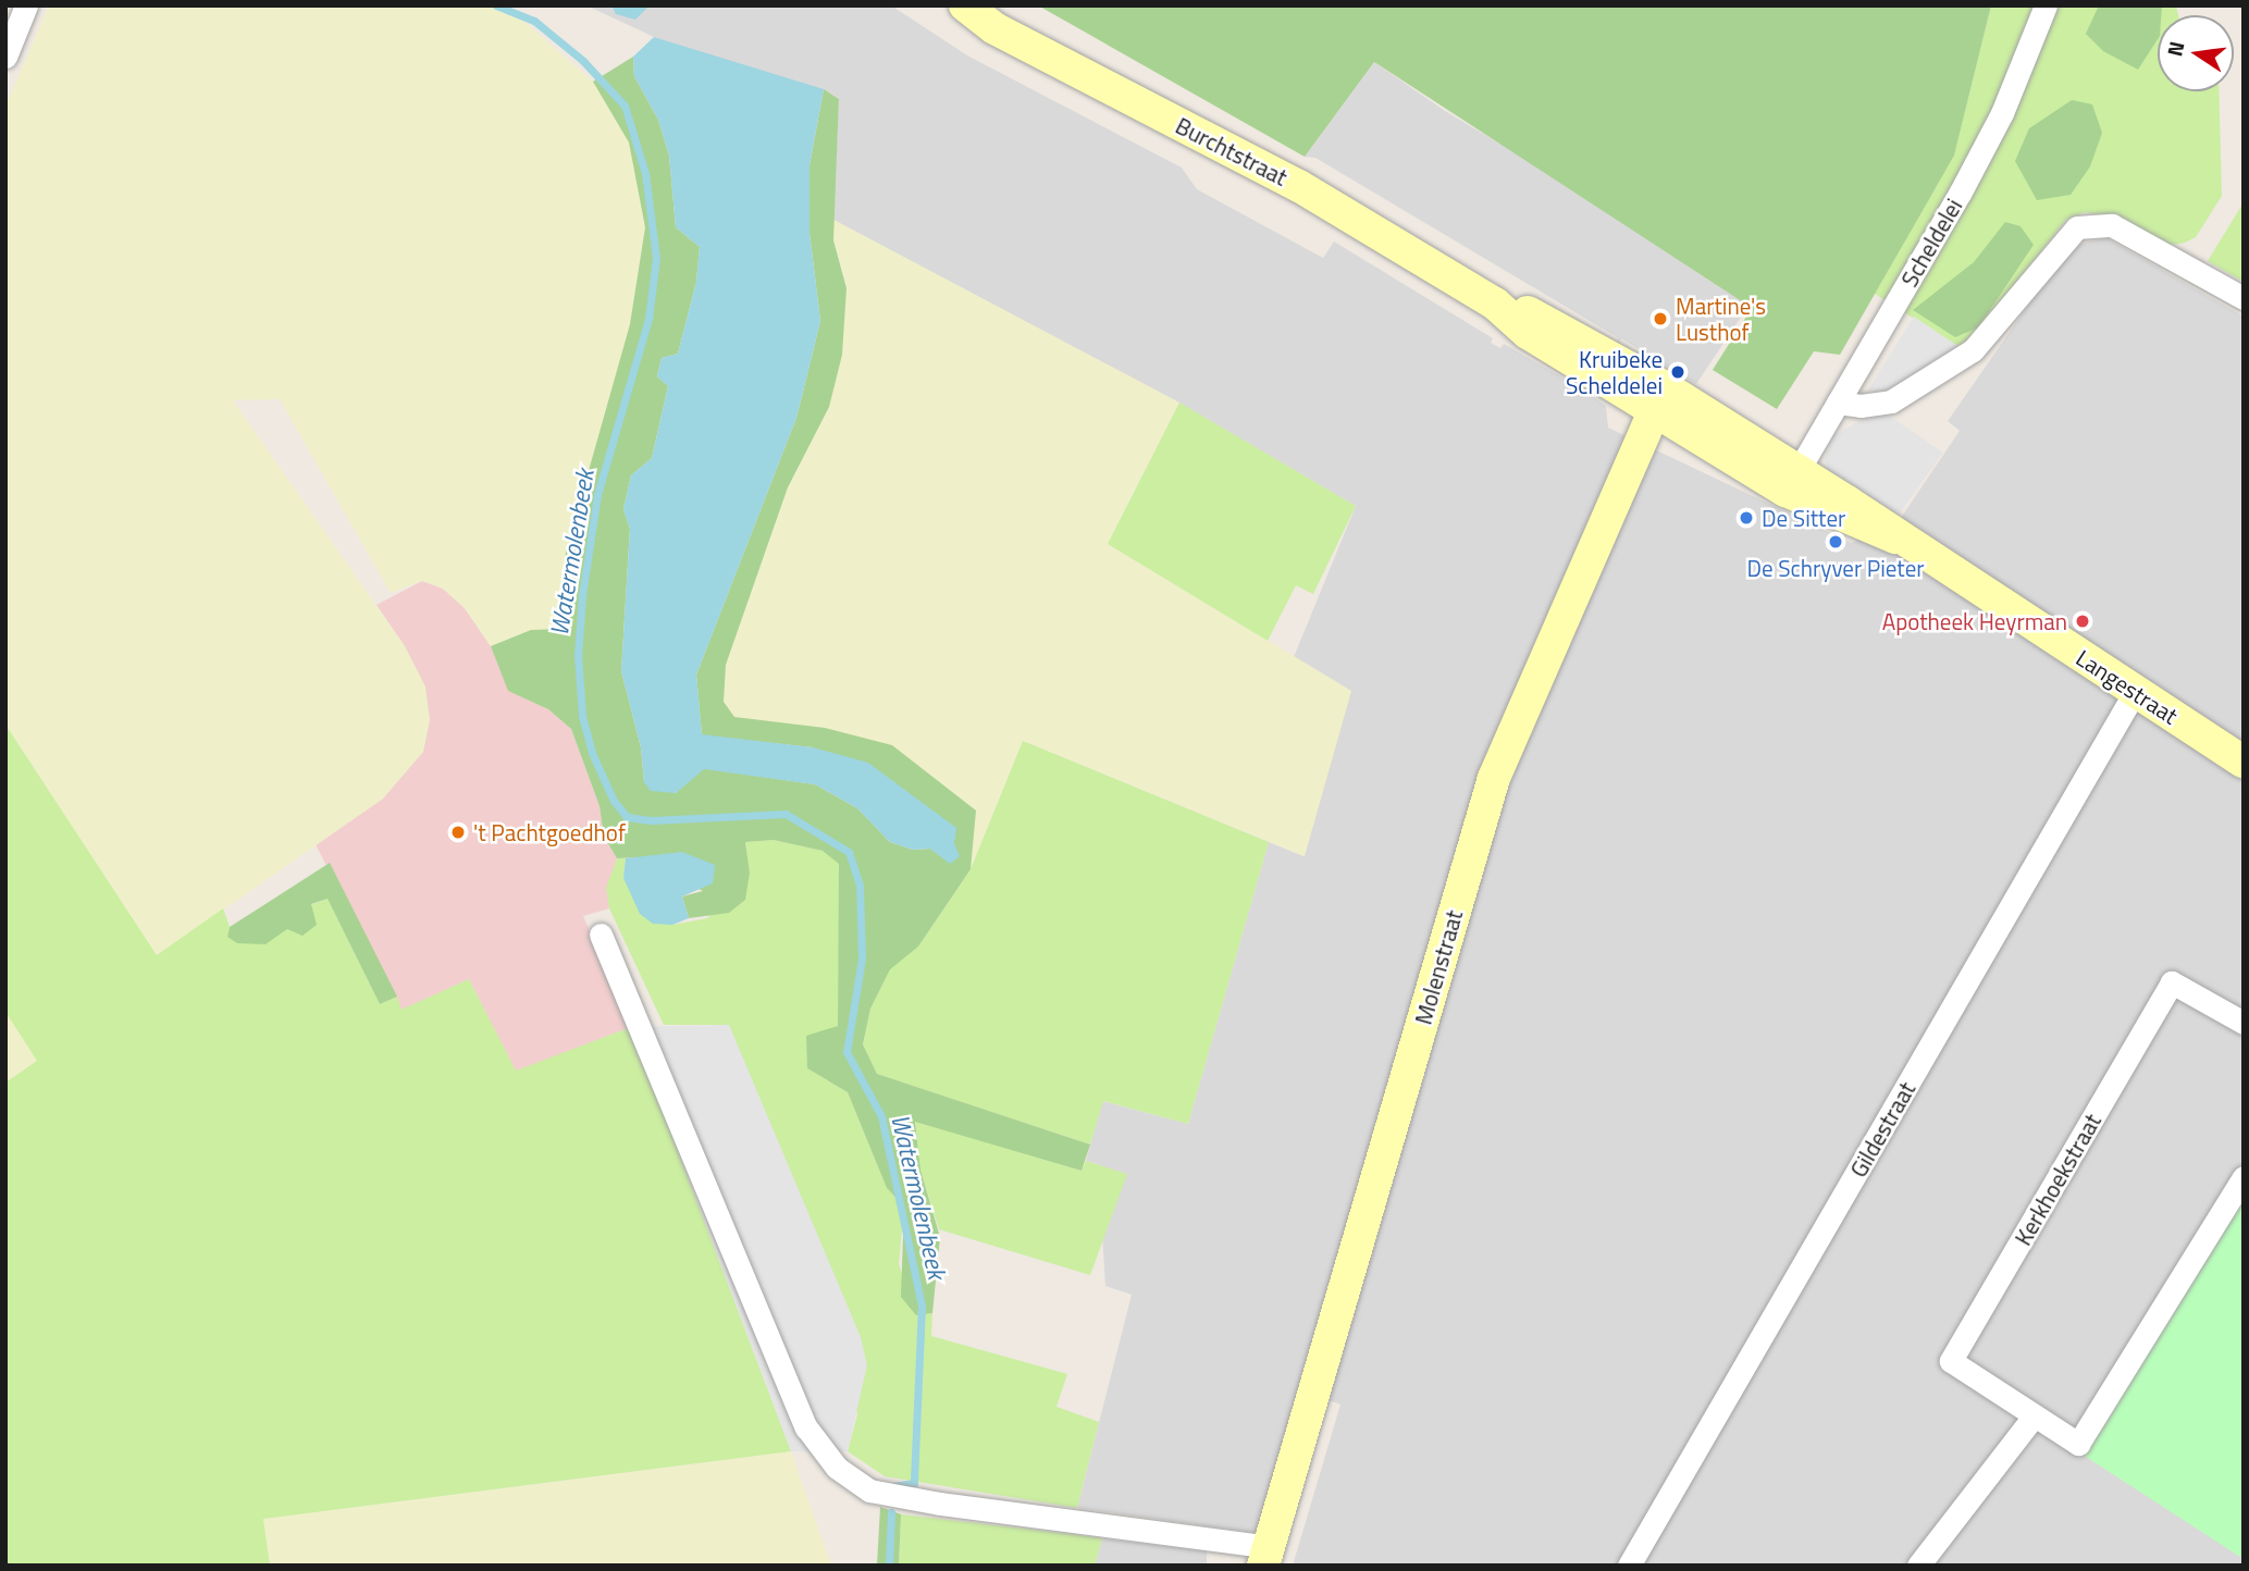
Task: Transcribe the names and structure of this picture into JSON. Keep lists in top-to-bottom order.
{
  "streets": {
    "main road": ["Burchtstraat", "Langestraat", "Molenstraat"],
    "street": ["Scheldelei", "Gildestraat", "Kerkhoekstraat"]
  },
  "crossings": [
    ["Burchtstraat", "Langestraat"],
    ["Burchtstraat", "Molenstraat"],
    ["Scheldelei", "Langestraat"],
    ["Langestraat", "Molenstraat"],
    ["Langestraat", "Gildestraat"]
  ],
  "water": ["Watermolenbeek"],
  "places": [
    "Martine's Lusthof",
    "Kruibeke Scheldelei",
    "De Sitter",
    "De Schryver Pieter",
    "Apotheek Heyrman",
    "'t Pachtgoedhof"
  ],
  "north": "left"
}
